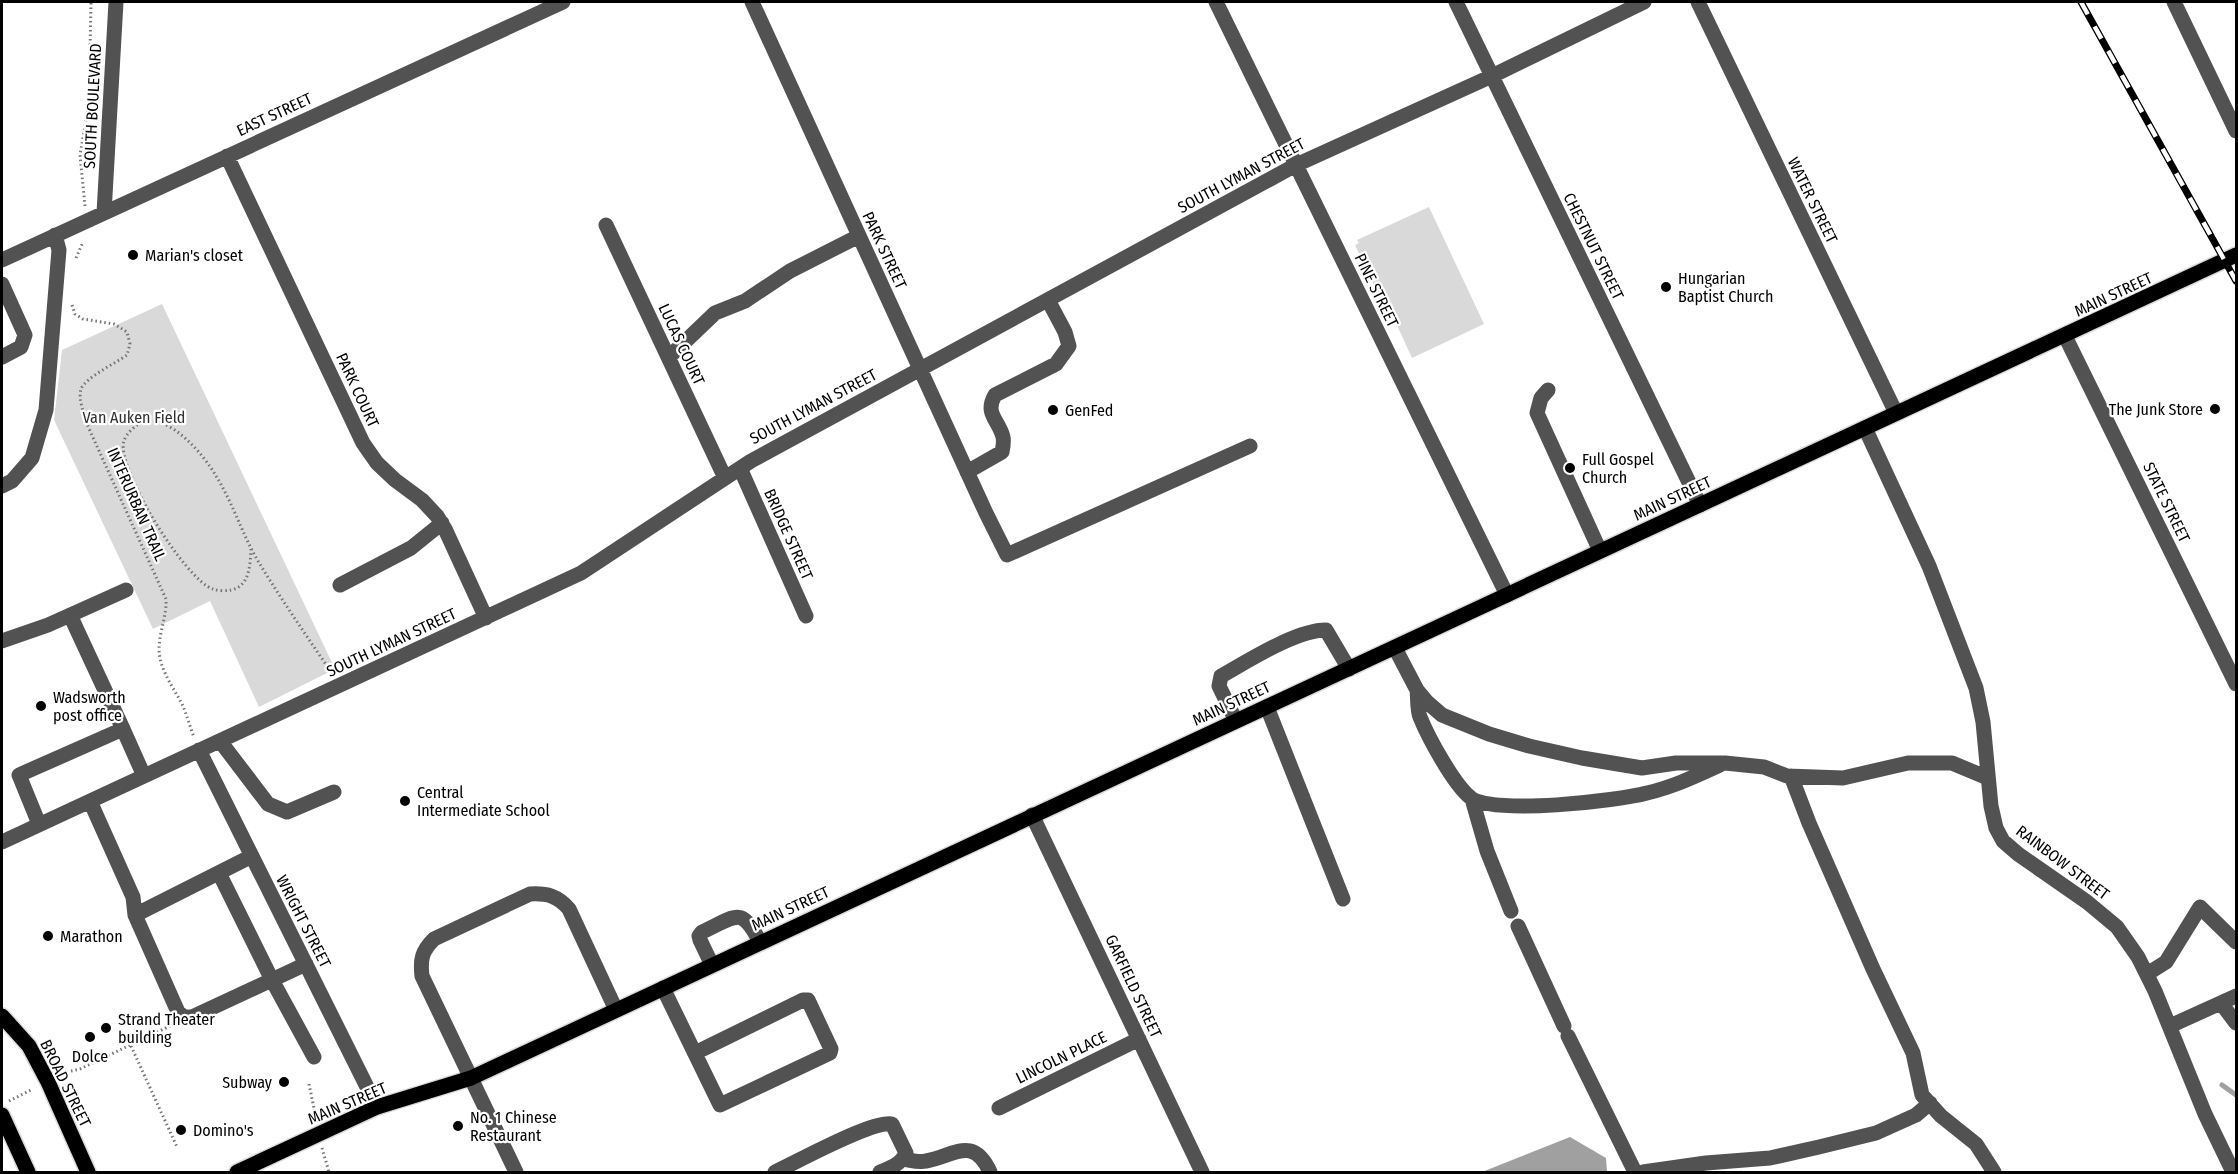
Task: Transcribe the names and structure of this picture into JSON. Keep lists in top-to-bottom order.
{
  "streets": {
    "main road": ["MAIN STREET", "BROAD STREET"],
    "street": [
      "SOUTH BOULEVARD",
      "EAST STREET",
      "SOUTH LYMAN STREET",
      "WATER STREET",
      "CHESTNUT STREET",
      "PARK STREET",
      "PINE STREET",
      "LUCAS COURT",
      "PARK COURT",
      "STATE STREET",
      "BRIDGE STREET",
      "RAINBOW STREET",
      "WRIGHT STREET",
      "GARFIELD STREET",
      "LINCOLN PLACE"
    ],
    "path": ["INTERURBAN TRAIL"]
  },
  "crossings": [
    ["SOUTH BOULEVARD", "EAST STREET"],
    ["EAST STREET", "PARK COURT"],
    ["SOUTH LYMAN STREET", "CHESTNUT STREET"],
    ["SOUTH LYMAN STREET", "PARK STREET"],
    ["SOUTH LYMAN STREET", "PINE STREET"],
    ["SOUTH LYMAN STREET", "LUCAS COURT"],
    ["SOUTH LYMAN STREET", "PARK COURT"],
    ["SOUTH LYMAN STREET", "INTERURBAN TRAIL"],
    ["SOUTH LYMAN STREET", "BRIDGE STREET"],
    ["SOUTH LYMAN STREET", "WRIGHT STREET"],
    ["WATER STREET", "MAIN STREET"],
    ["CHESTNUT STREET", "MAIN STREET"],
    ["PINE STREET", "MAIN STREET"],
    ["MAIN STREET", "STATE STREET"],
    ["MAIN STREET", "RAINBOW STREET"],
    ["MAIN STREET", "WRIGHT STREET"],
    ["MAIN STREET", "GARFIELD STREET"],
    ["INTERURBAN TRAIL", "WRIGHT STREET"],
    ["GARFIELD STREET", "LINCOLN PLACE"]
  ],
  "parks": ["Van Auken Field"],
  "places": [
    "Marian's closet",
    "Hungarian Baptist Church",
    "The Junk Store",
    "GenFed",
    "Full Gospel Church",
    "Wadsworth post office",
    "Central Intermediate School",
    "Marathon",
    "Strand Theater building",
    "Dolce",
    "Subway",
    "No. 1 Chinese Restaurant",
    "Domino's"
  ]
}
